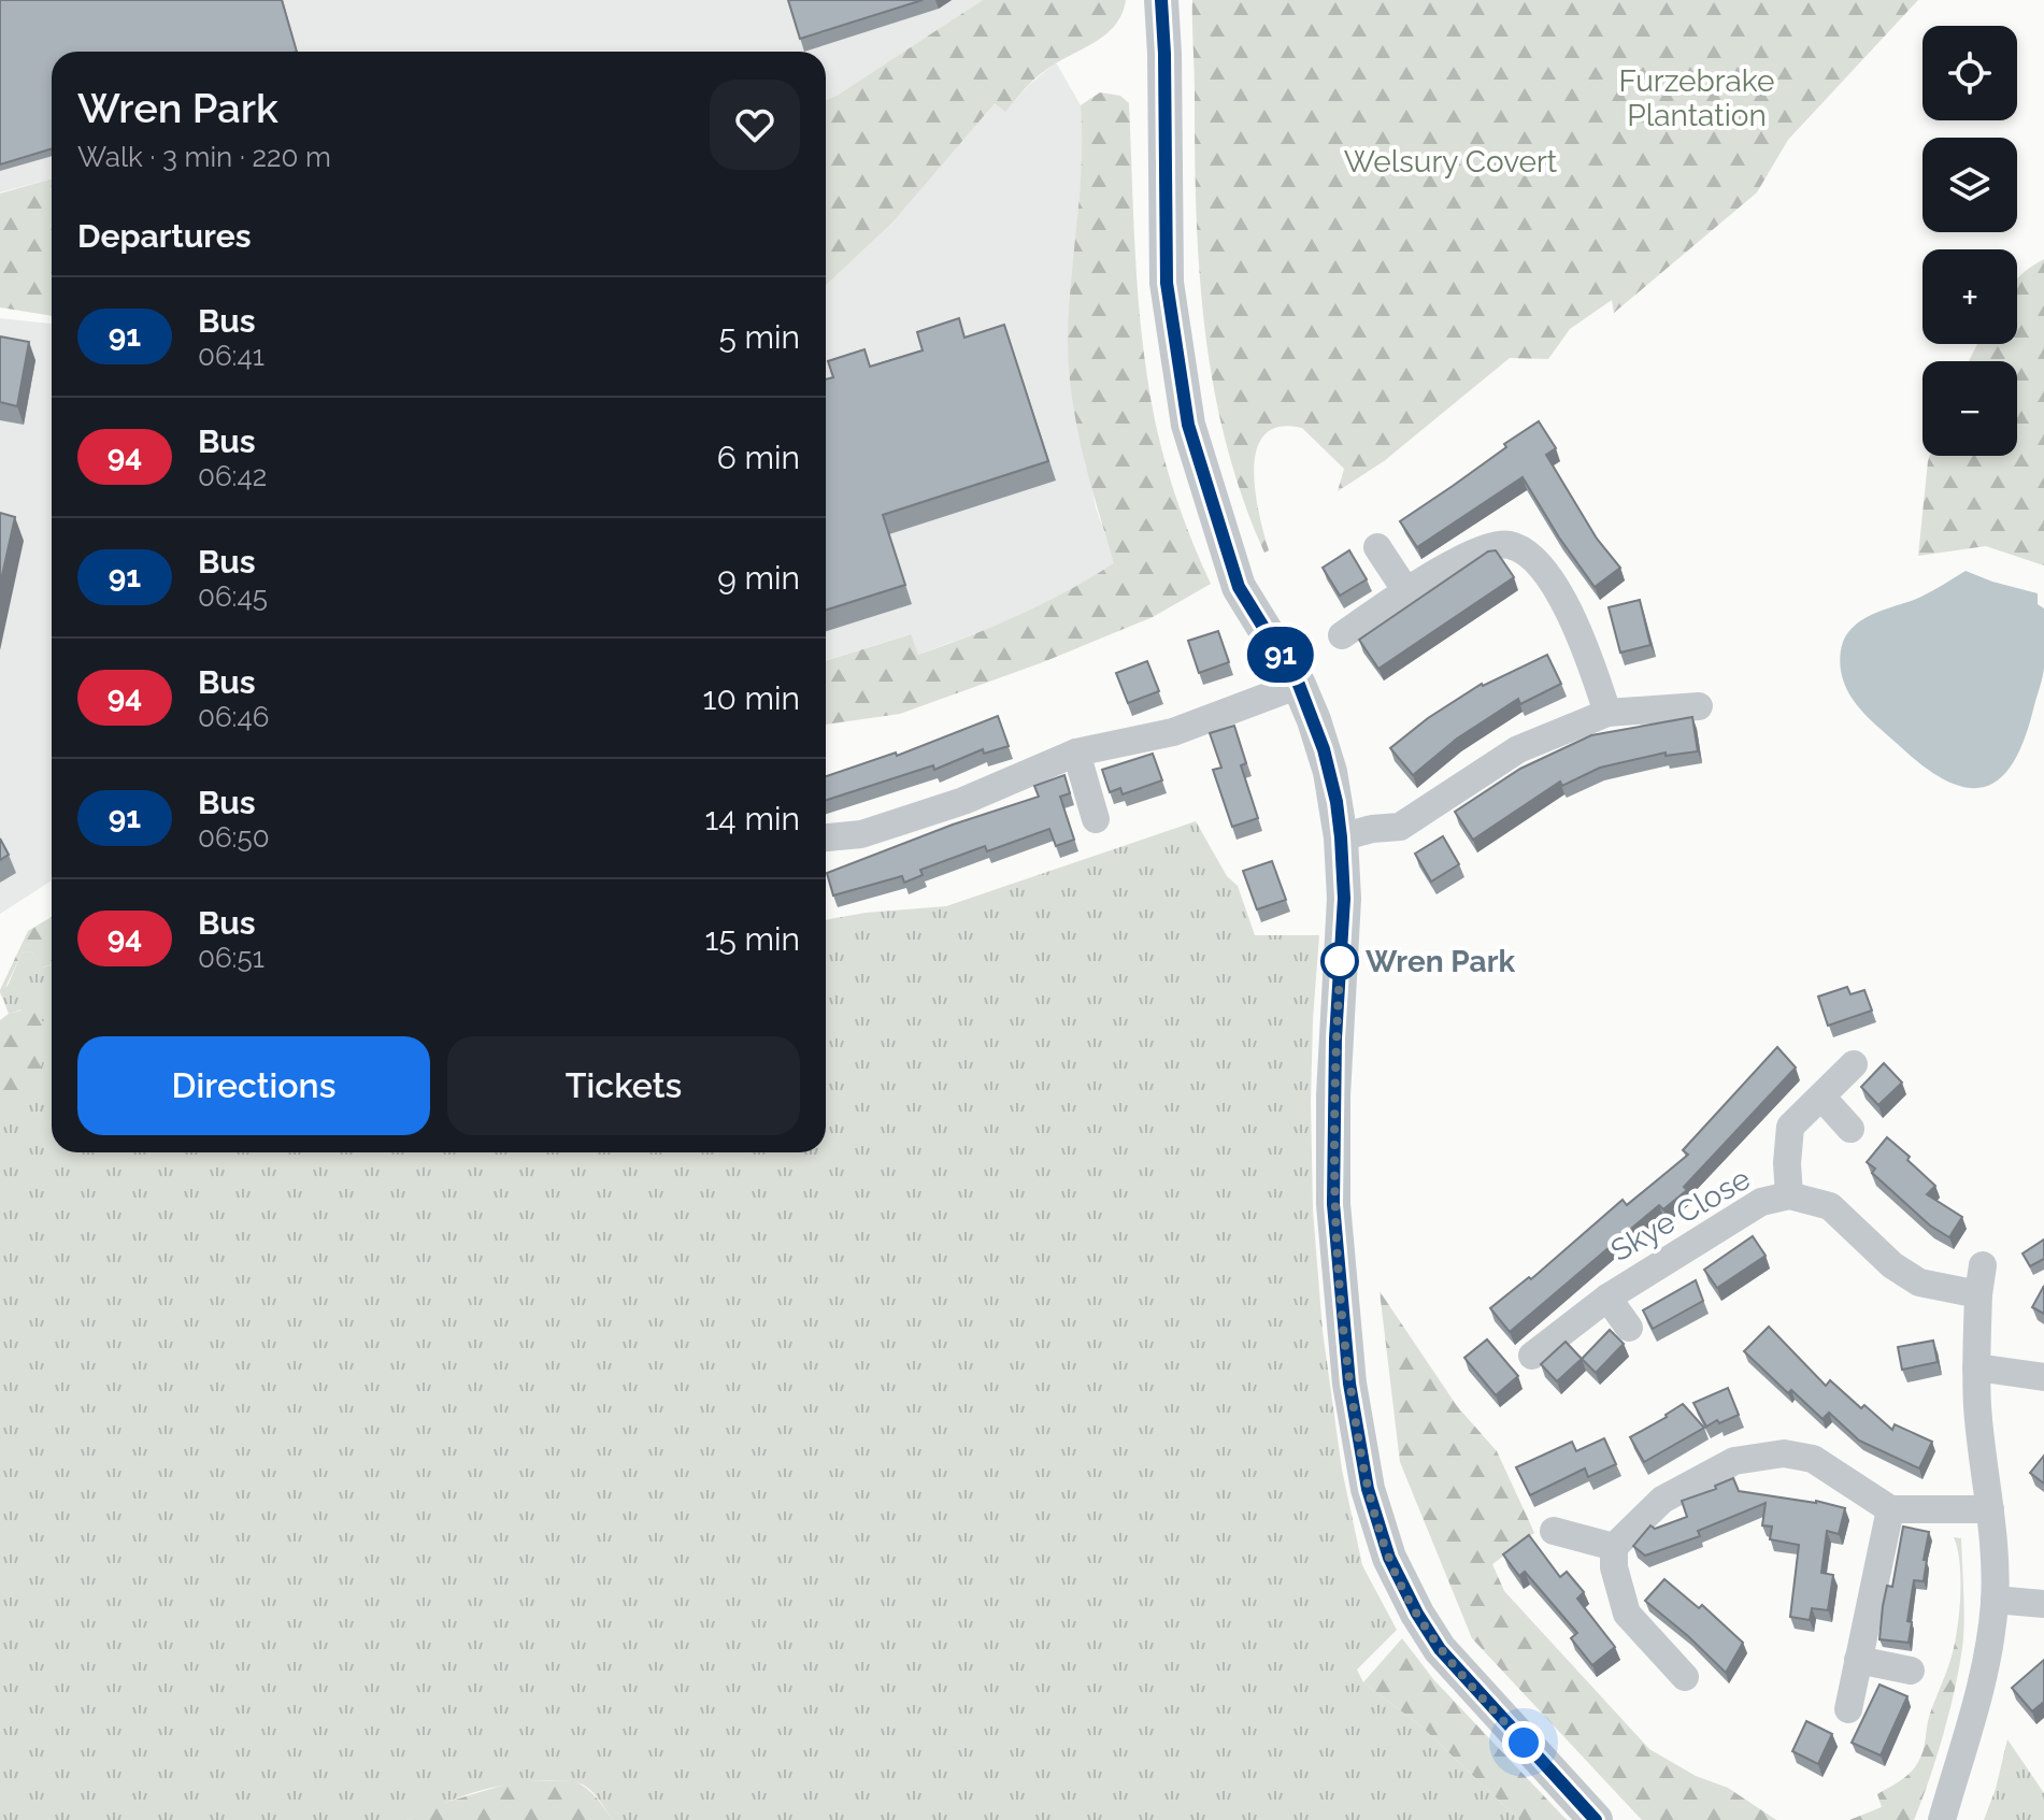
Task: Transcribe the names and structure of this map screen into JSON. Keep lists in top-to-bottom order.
{
  "streets": {
    "street": ["Skye Close"]
  },
  "parks": ["Furzebrake Plantation", "Welsury Covert"],
  "places": ["Wren Park"],
  "lines": ["bus line 91"],
  "page": {
    "on_map": "91",
    "map_buttons": ["+", "−"],
    "heading": [
      ["Wren Park", "Walk · 3 min · 220 m"],
      "Departures"
    ],
    "list": [
      {
        "mark": "91",
        "name": "Bus",
        "note": "06:41",
        "value": "5 min"
      },
      {
        "mark": "94",
        "name": "Bus",
        "note": "06:42",
        "value": "6 min"
      },
      {
        "mark": "91",
        "name": "Bus",
        "note": "06:45",
        "value": "9 min"
      },
      {
        "mark": "94",
        "name": "Bus",
        "note": "06:46",
        "value": "10 min"
      },
      {
        "mark": "91",
        "name": "Bus",
        "note": "06:50",
        "value": "14 min"
      },
      {
        "mark": "94",
        "name": "Bus",
        "note": "06:51",
        "value": "15 min"
      }
    ],
    "buttons": ["Directions", "Tickets"]
  }
}
